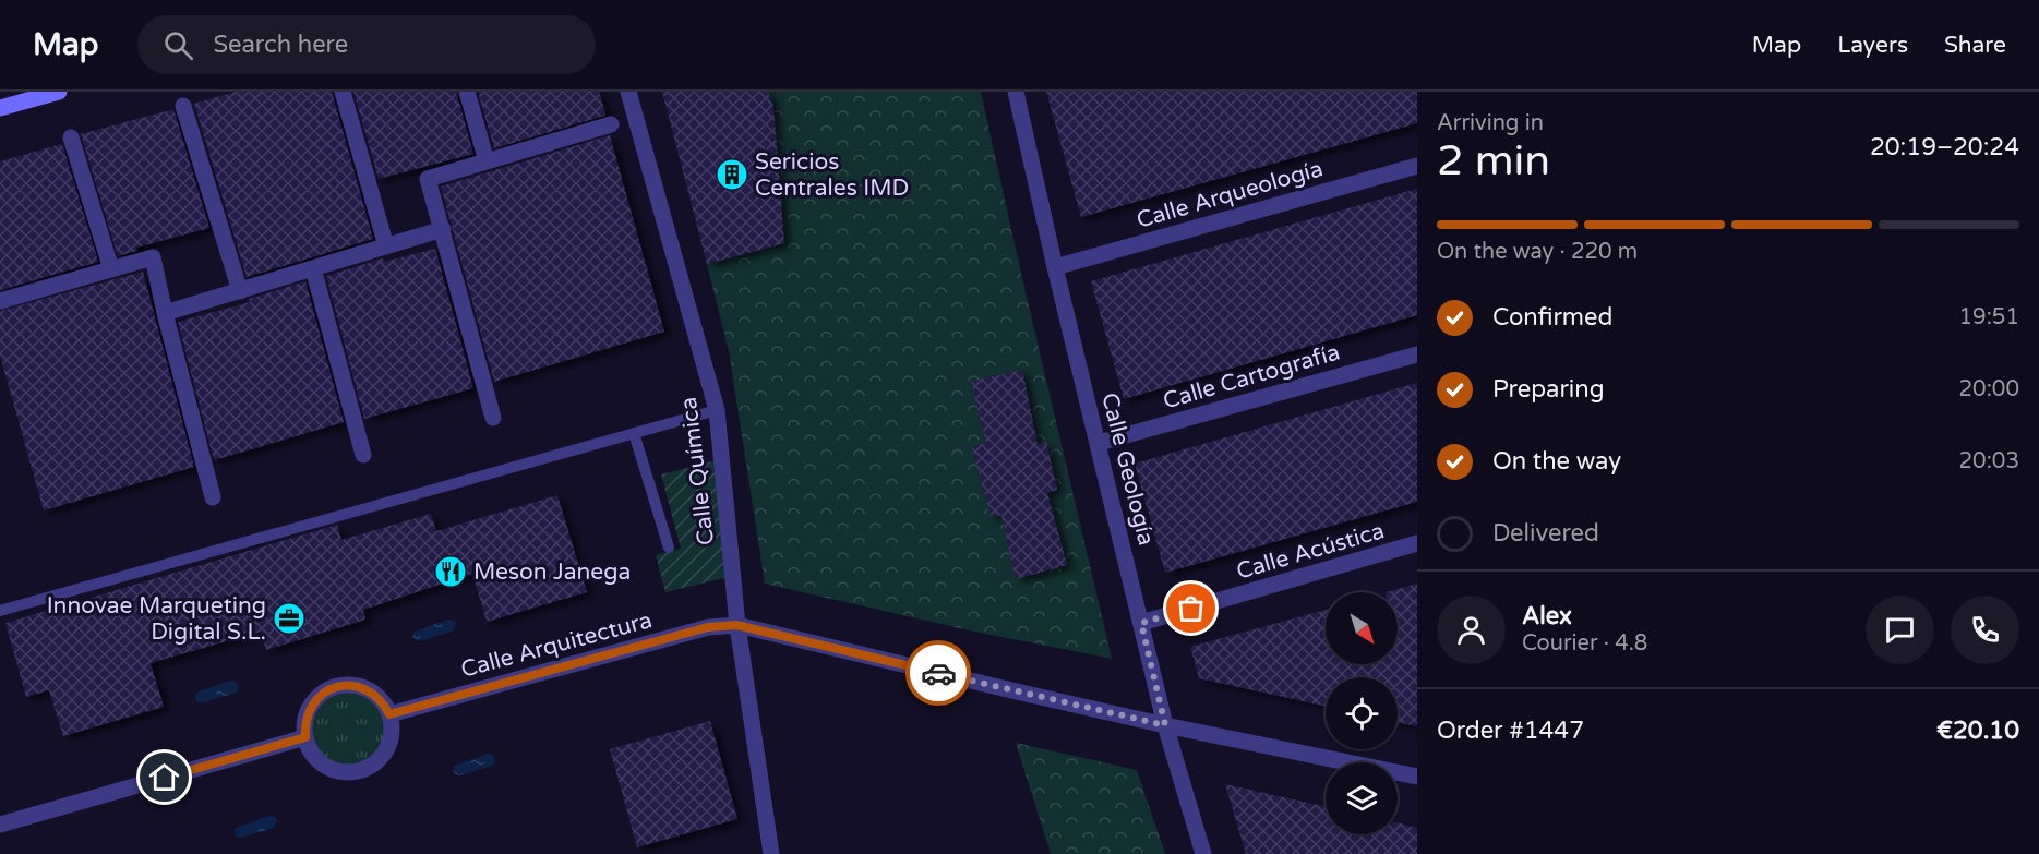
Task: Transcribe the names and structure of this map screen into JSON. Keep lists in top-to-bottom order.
{
  "streets": {
    "street": [
      "Calle Arqueología",
      "Calle Cartografía",
      "Calle Geología",
      "Calle Química",
      "Calle Acústica",
      "Calle Arquitectura"
    ]
  },
  "crossings": [
    ["Calle Arqueología", "Calle Geología"],
    ["Calle Cartografía", "Calle Geología"],
    ["Calle Geología", "Calle Acústica"],
    ["Calle Geología", "Calle Arquitectura"],
    ["Calle Química", "Calle Arquitectura"]
  ],
  "places": {
    "building": ["Sericios Centrales IMD"],
    "restaurant": ["Meson Janega"],
    "office": ["Innovae Marqueting Digital S.L."]
  },
  "north": "bottom right",
  "page": {
    "header": "Map",
    "search": "Search here",
    "nav": ["Map", "Layers", "Share"],
    "heading": ["2 min", "Arriving in", "20:19–20:24"],
    "panel": [
      "Alex",
      "Courier · 4.8",
      "Order #1447",
      "€20.10"
    ],
    "bar": "On the way · 220 m",
    "list": [
      ["Confirmed", "19:51"],
      ["Preparing", "20:00"],
      ["On the way", "20:03"],
      "Delivered"
    ]
  }
}
